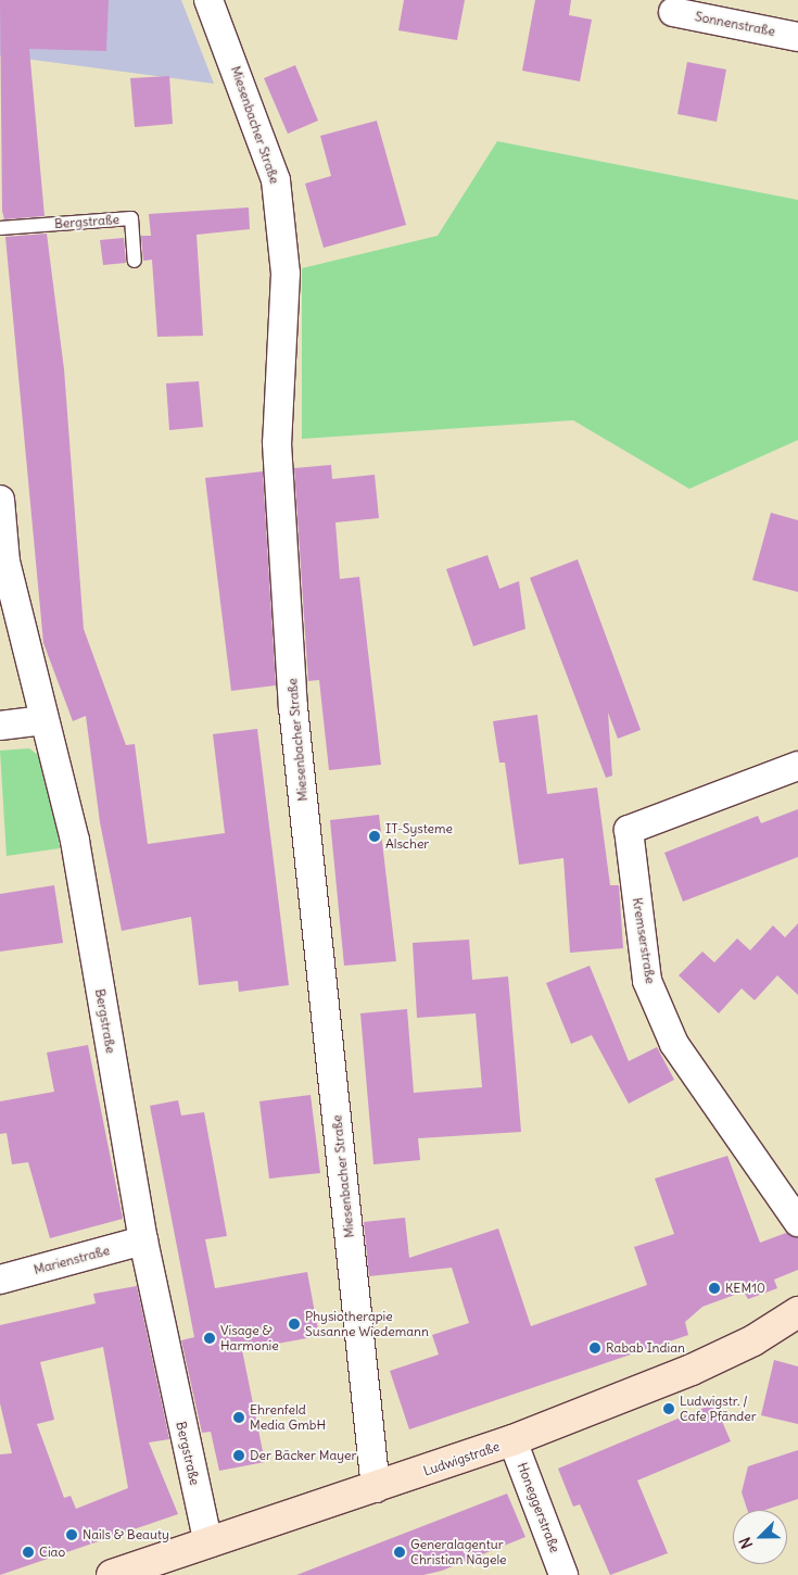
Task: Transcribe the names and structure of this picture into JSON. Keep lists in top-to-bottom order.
{
  "streets": {
    "street": [
      "Sonnenstraße",
      "Miesenbacher Straße",
      "Bergstraße",
      "Kremserstraße",
      "Marienstraße",
      "Ludwigstraße",
      "Honeggerstraße"
    ]
  },
  "crossings": [
    ["Miesenbacher Straße", "Ludwigstraße"],
    ["Bergstraße", "Marienstraße"],
    ["Bergstraße", "Ludwigstraße"],
    ["Ludwigstraße", "Honeggerstraße"]
  ],
  "places": [
    "IT-Systeme Alscher",
    "KEM10",
    "Physiotherapie Susanne Wiedemann",
    "Visage & Harmonie",
    "Rabab Indian",
    "Ludwigstr. / Cafe Pfänder",
    "Ehrenfeld Media GmbH",
    "Der Bäcker Mayer",
    "Nails & Beauty",
    "Ciao",
    "Generalagentur Christian Nägele"
  ],
  "north": "bottom left"
}
